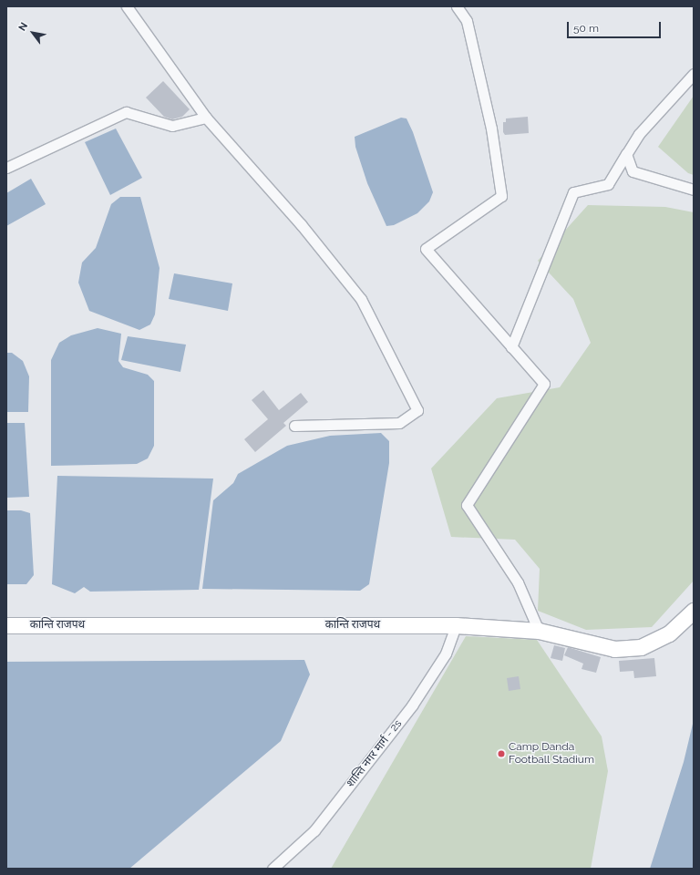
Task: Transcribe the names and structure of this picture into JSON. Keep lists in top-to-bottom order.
{
  "streets": {
    "main road": ["कान्ति राजपथ"],
    "street": ["शान्ति नगर मार्ग - 2s"]
  },
  "crossings": [
    ["कान्ति राजपथ", "शान्ति नगर मार्ग - 2s"]
  ],
  "places": ["Camp Danda Football Stadium"],
  "scale_bar": "50 m",
  "north": "top left"
}
